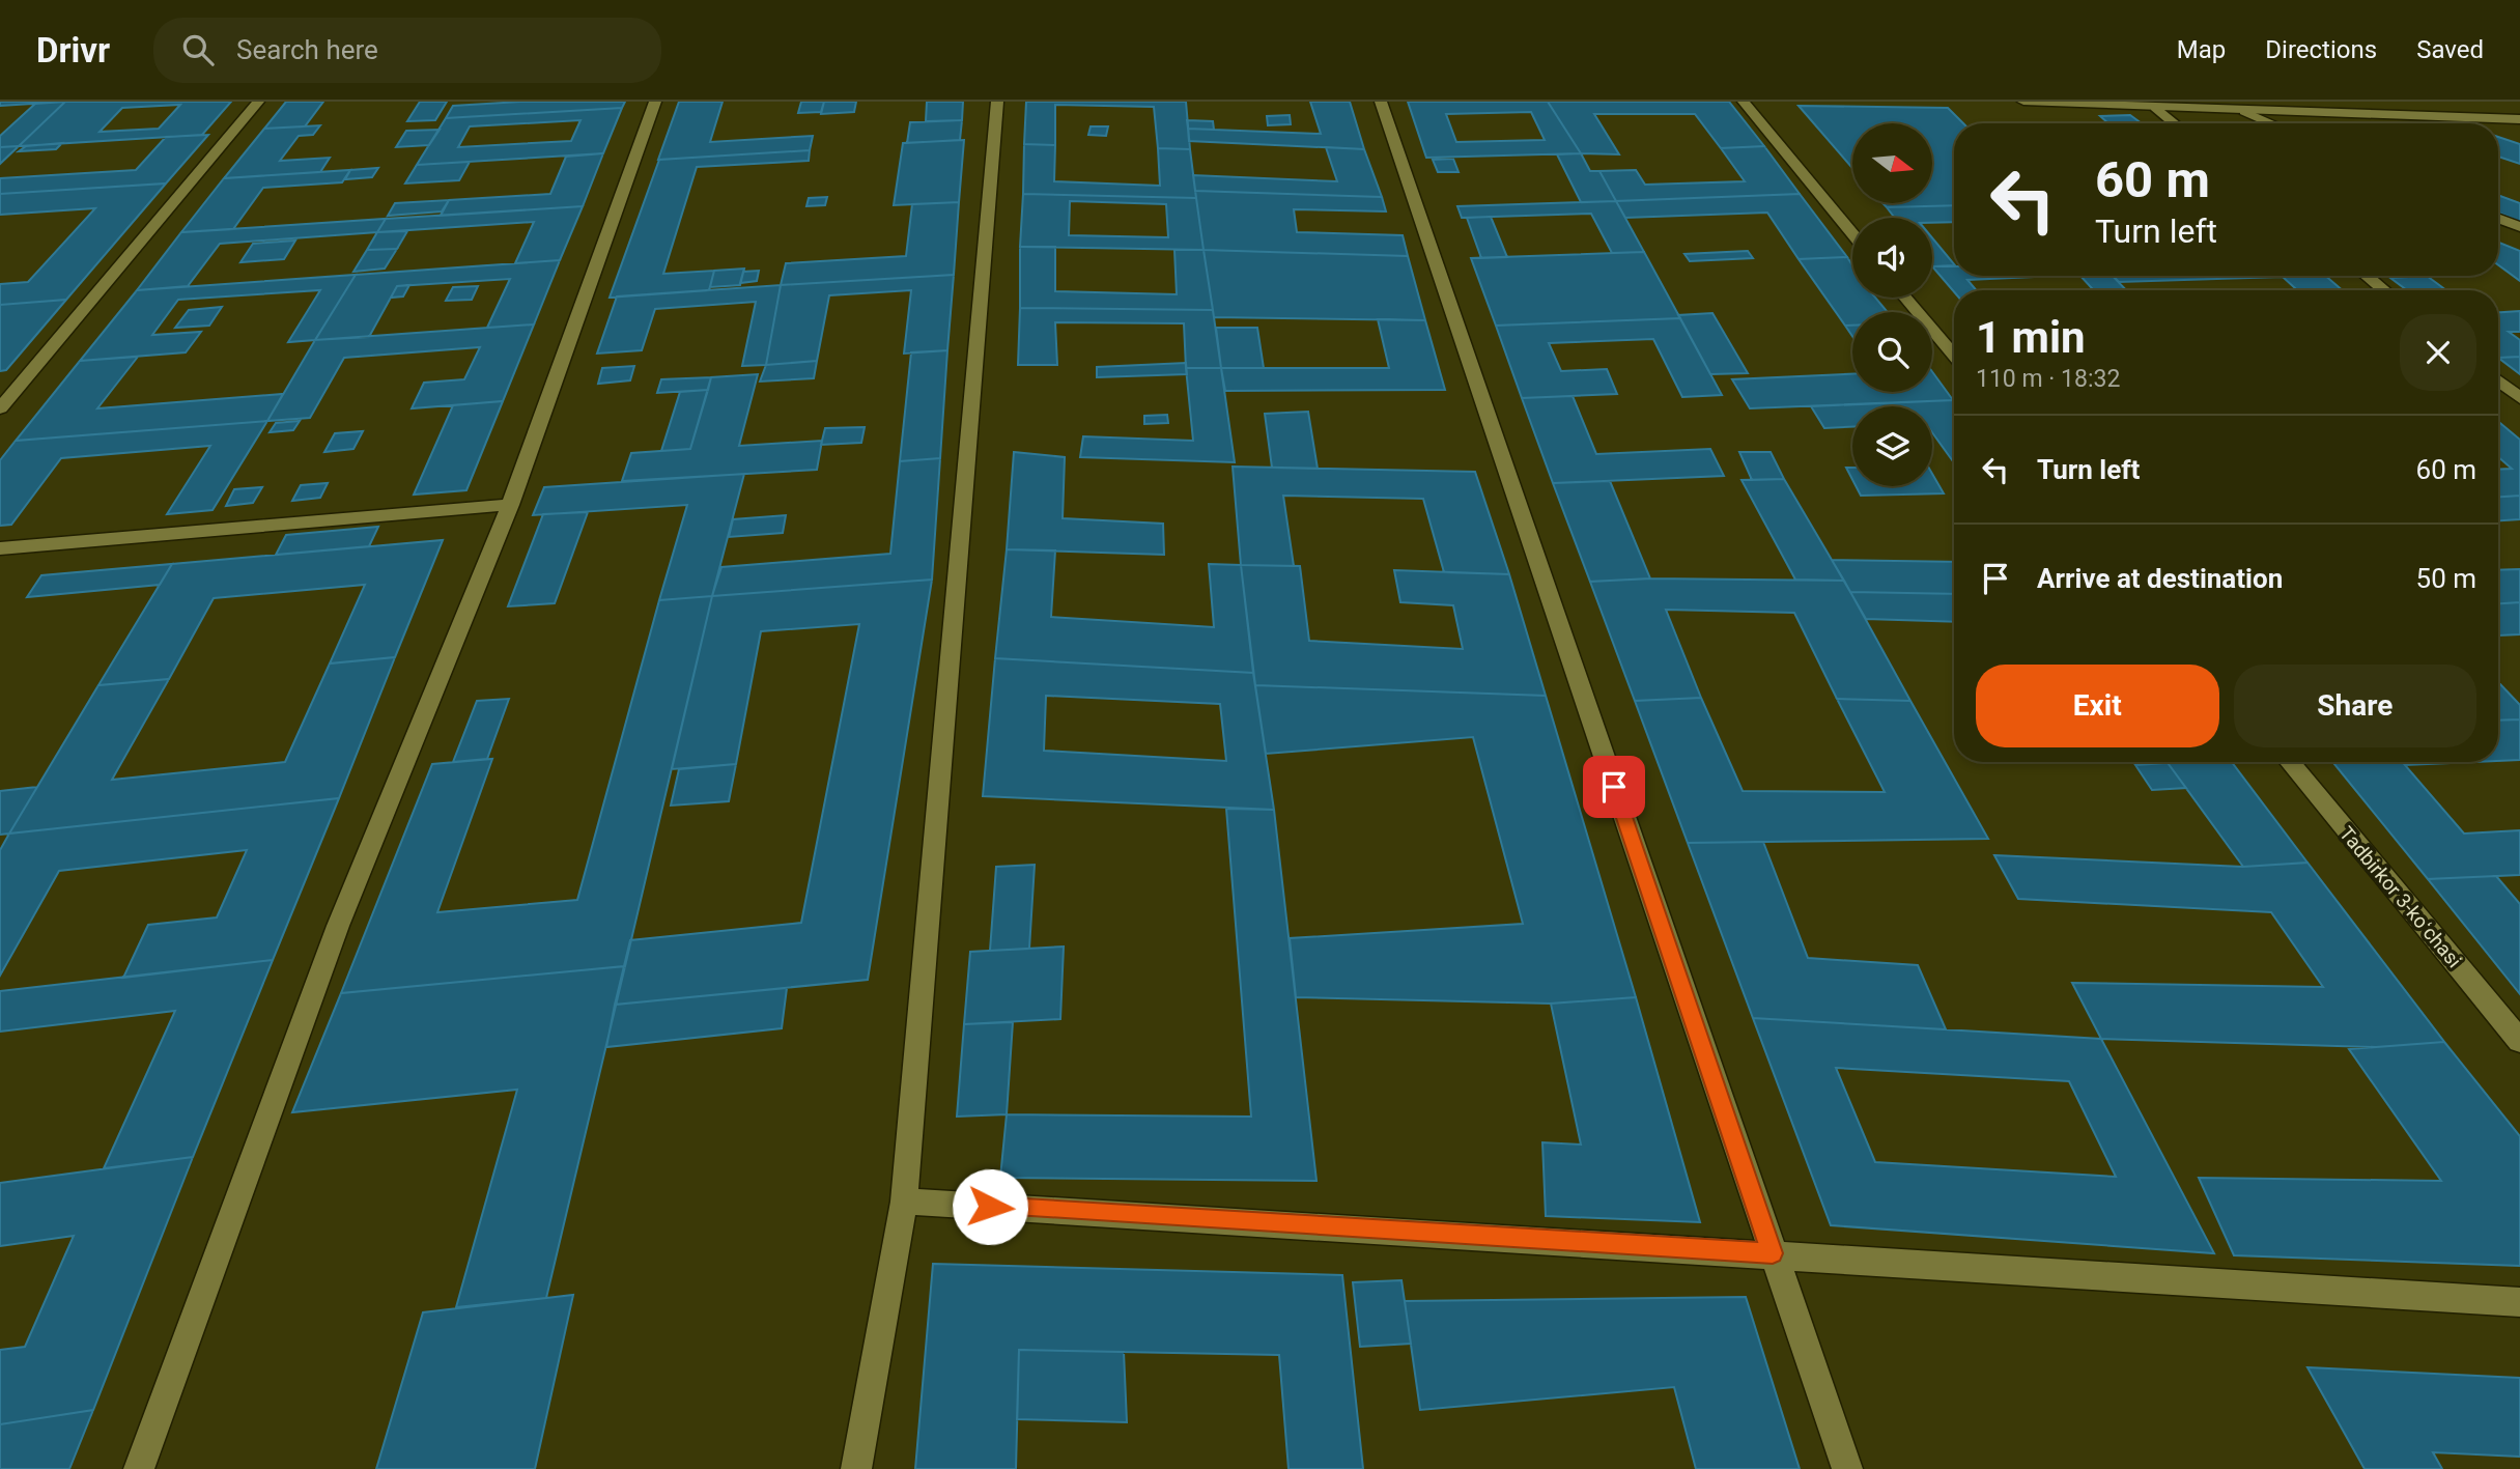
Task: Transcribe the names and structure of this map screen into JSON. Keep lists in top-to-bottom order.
{
  "streets": {
    "street": ["Tadbirkor 3-koʻchasi"]
  },
  "north": "right",
  "page": {
    "header": "Drivr",
    "search": "Search here",
    "nav": ["Map", "Directions", "Saved"],
    "turn": ["60 m", "Turn left"],
    "heading": ["1 min", "110 m · 18:32"],
    "list": [
      {
        "name": "Turn left",
        "value": "60 m"
      },
      {
        "name": "Arrive at destination",
        "value": "50 m"
      }
    ],
    "buttons": ["Exit", "Share"]
  }
}
